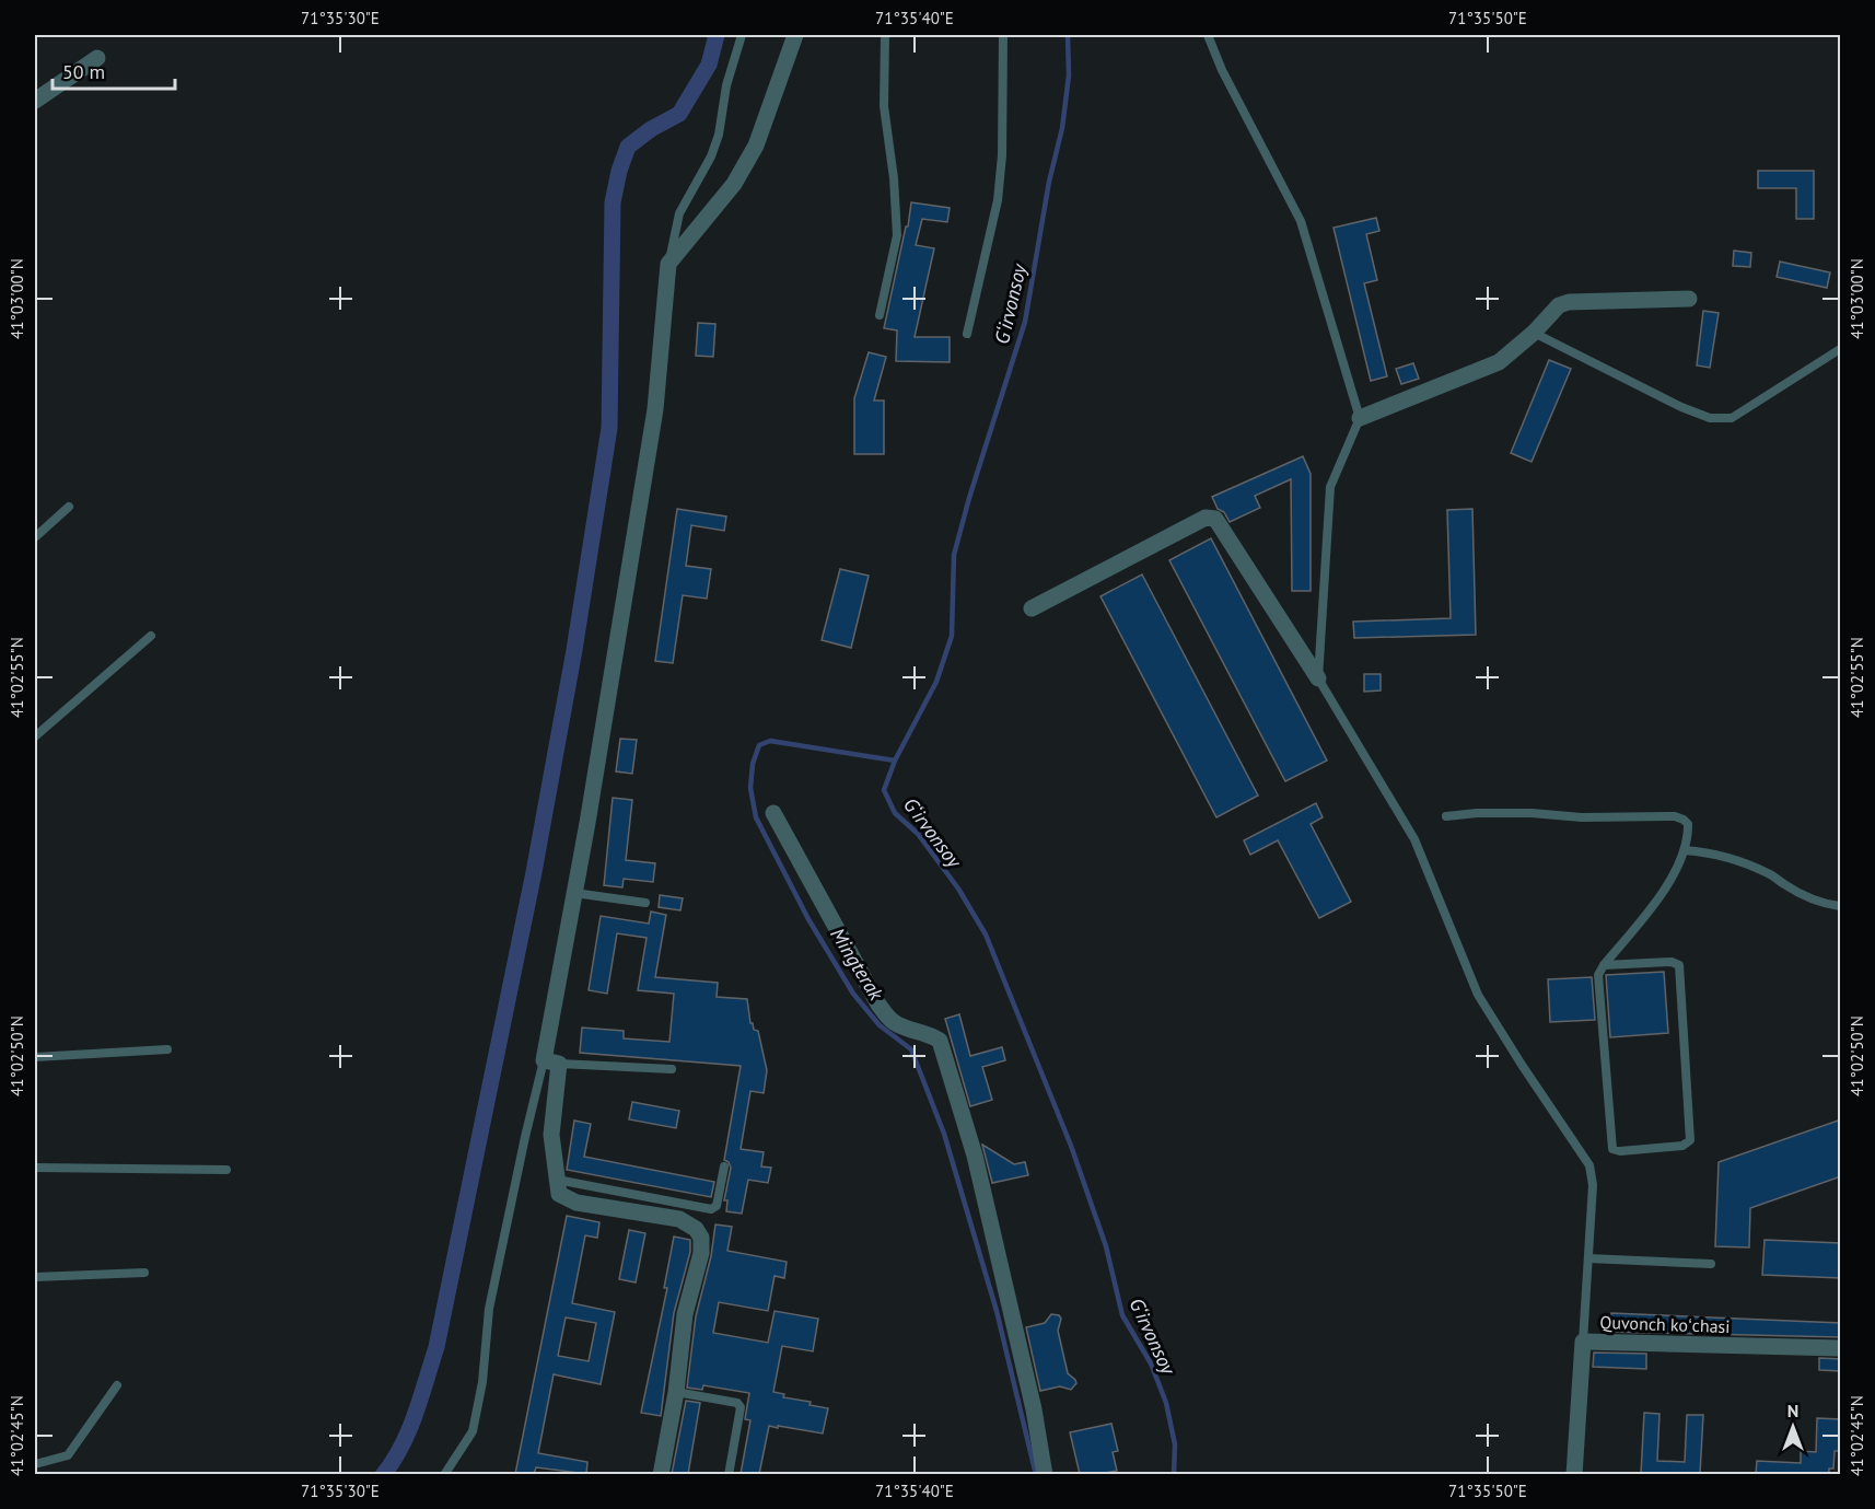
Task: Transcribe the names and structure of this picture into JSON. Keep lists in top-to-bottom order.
{
  "streets": {
    "street": ["Quvonch koʻchasi"]
  },
  "water": ["G‘irvonsoy", "Mingterak"],
  "scale_bar": "50 m",
  "north": "top",
  "coordinates": [
    "71°35'30\"E",
    "71°35'40\"E",
    "71°35'50\"E",
    "41°03'00\"N",
    "41°02'55\"N",
    "41°02'50\"N",
    "41°02'45\"N"
  ]
}
